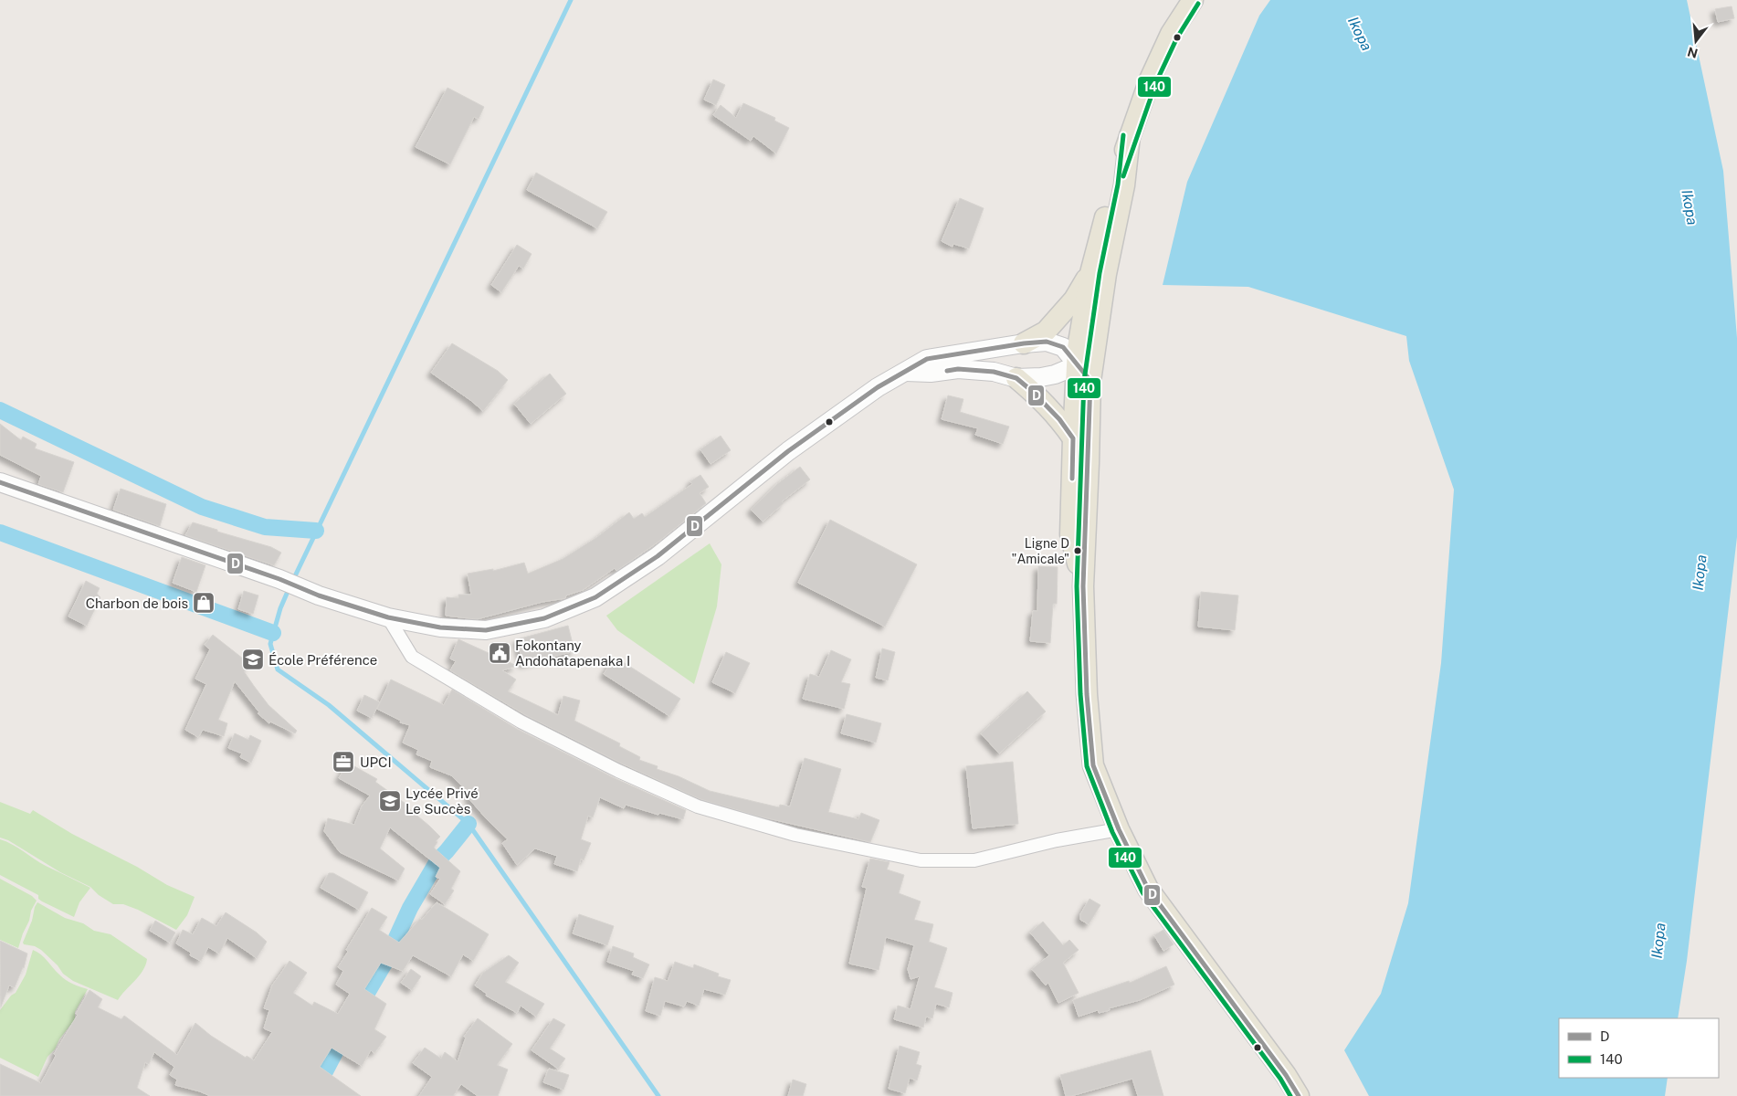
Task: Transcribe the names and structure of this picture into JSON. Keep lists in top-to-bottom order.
{
  "water": ["Ikopa"],
  "places": {
    "other": ["Ligne D \"Amicale\""],
    "shop": ["Charbon de bois"],
    "public building": ["Fokontany Andohatapenaka I"],
    "school or university": ["École Préférence", "Lycée Privé Le Succès"],
    "office": ["UPCI"]
  },
  "lines": ["transit line 140", "transit line D"],
  "legend": ["D", "140"],
  "north": "bottom"
}
